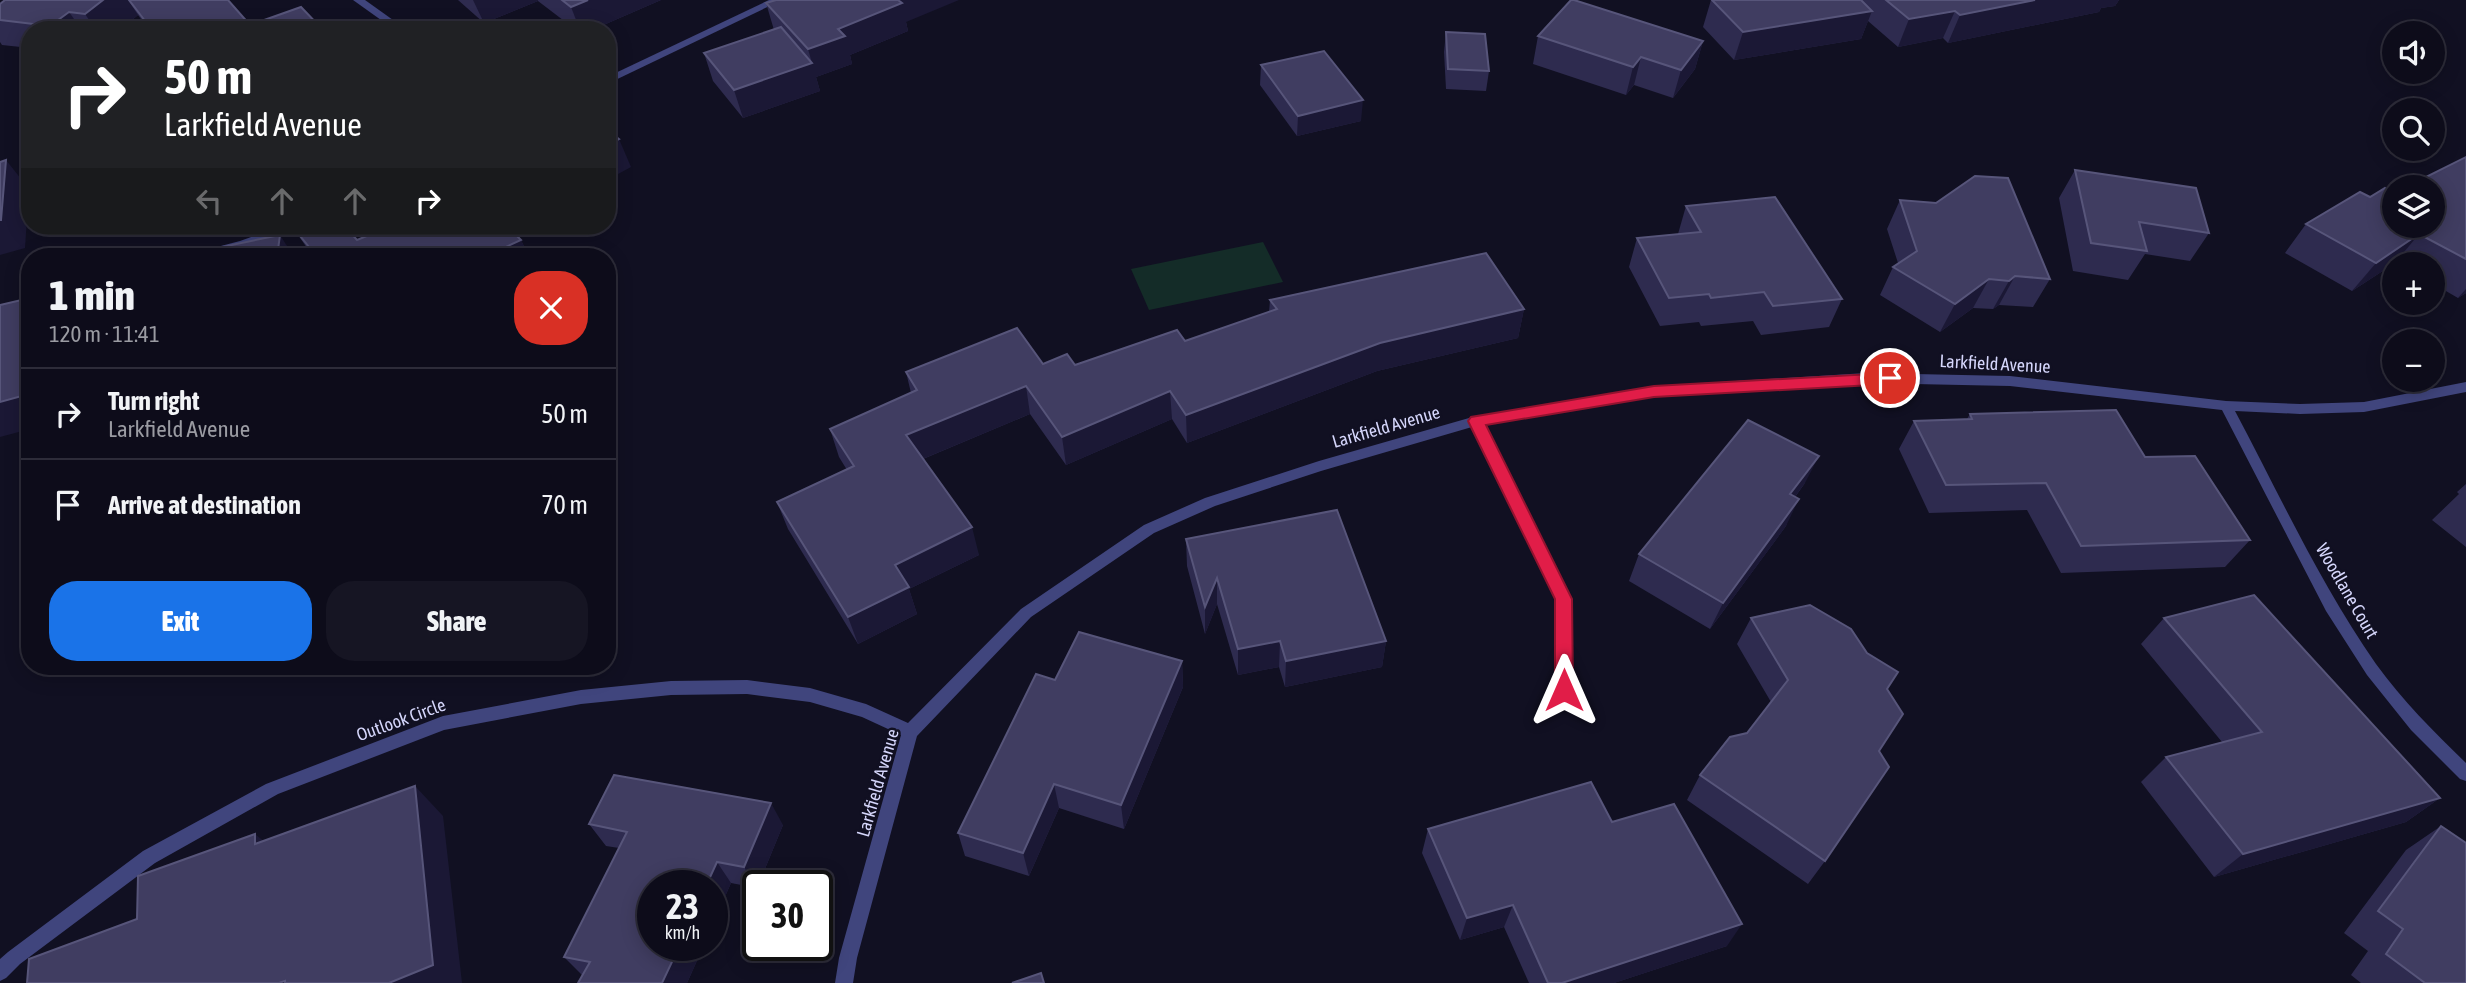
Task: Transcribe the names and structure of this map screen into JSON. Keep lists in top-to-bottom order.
{
  "streets": {
    "street": ["Larkfield Avenue", "Woodlane Court", "Outlook Circle"]
  },
  "crossings": [
    ["Larkfield Avenue", "Woodlane Court"],
    ["Larkfield Avenue", "Outlook Circle"]
  ],
  "page": {
    "map_buttons": ["+", "−"],
    "turn": ["50 m", "Larkfield Avenue"],
    "heading": ["1 min", "120 m · 11:41"],
    "list": [
      {
        "name": "Turn right",
        "note": "Larkfield Avenue",
        "value": "50 m"
      },
      {
        "name": "Arrive at destination",
        "value": "70 m"
      }
    ],
    "buttons": ["Exit", "Share"],
    "speed": "23 km/h",
    "limit": "30"
  }
}
